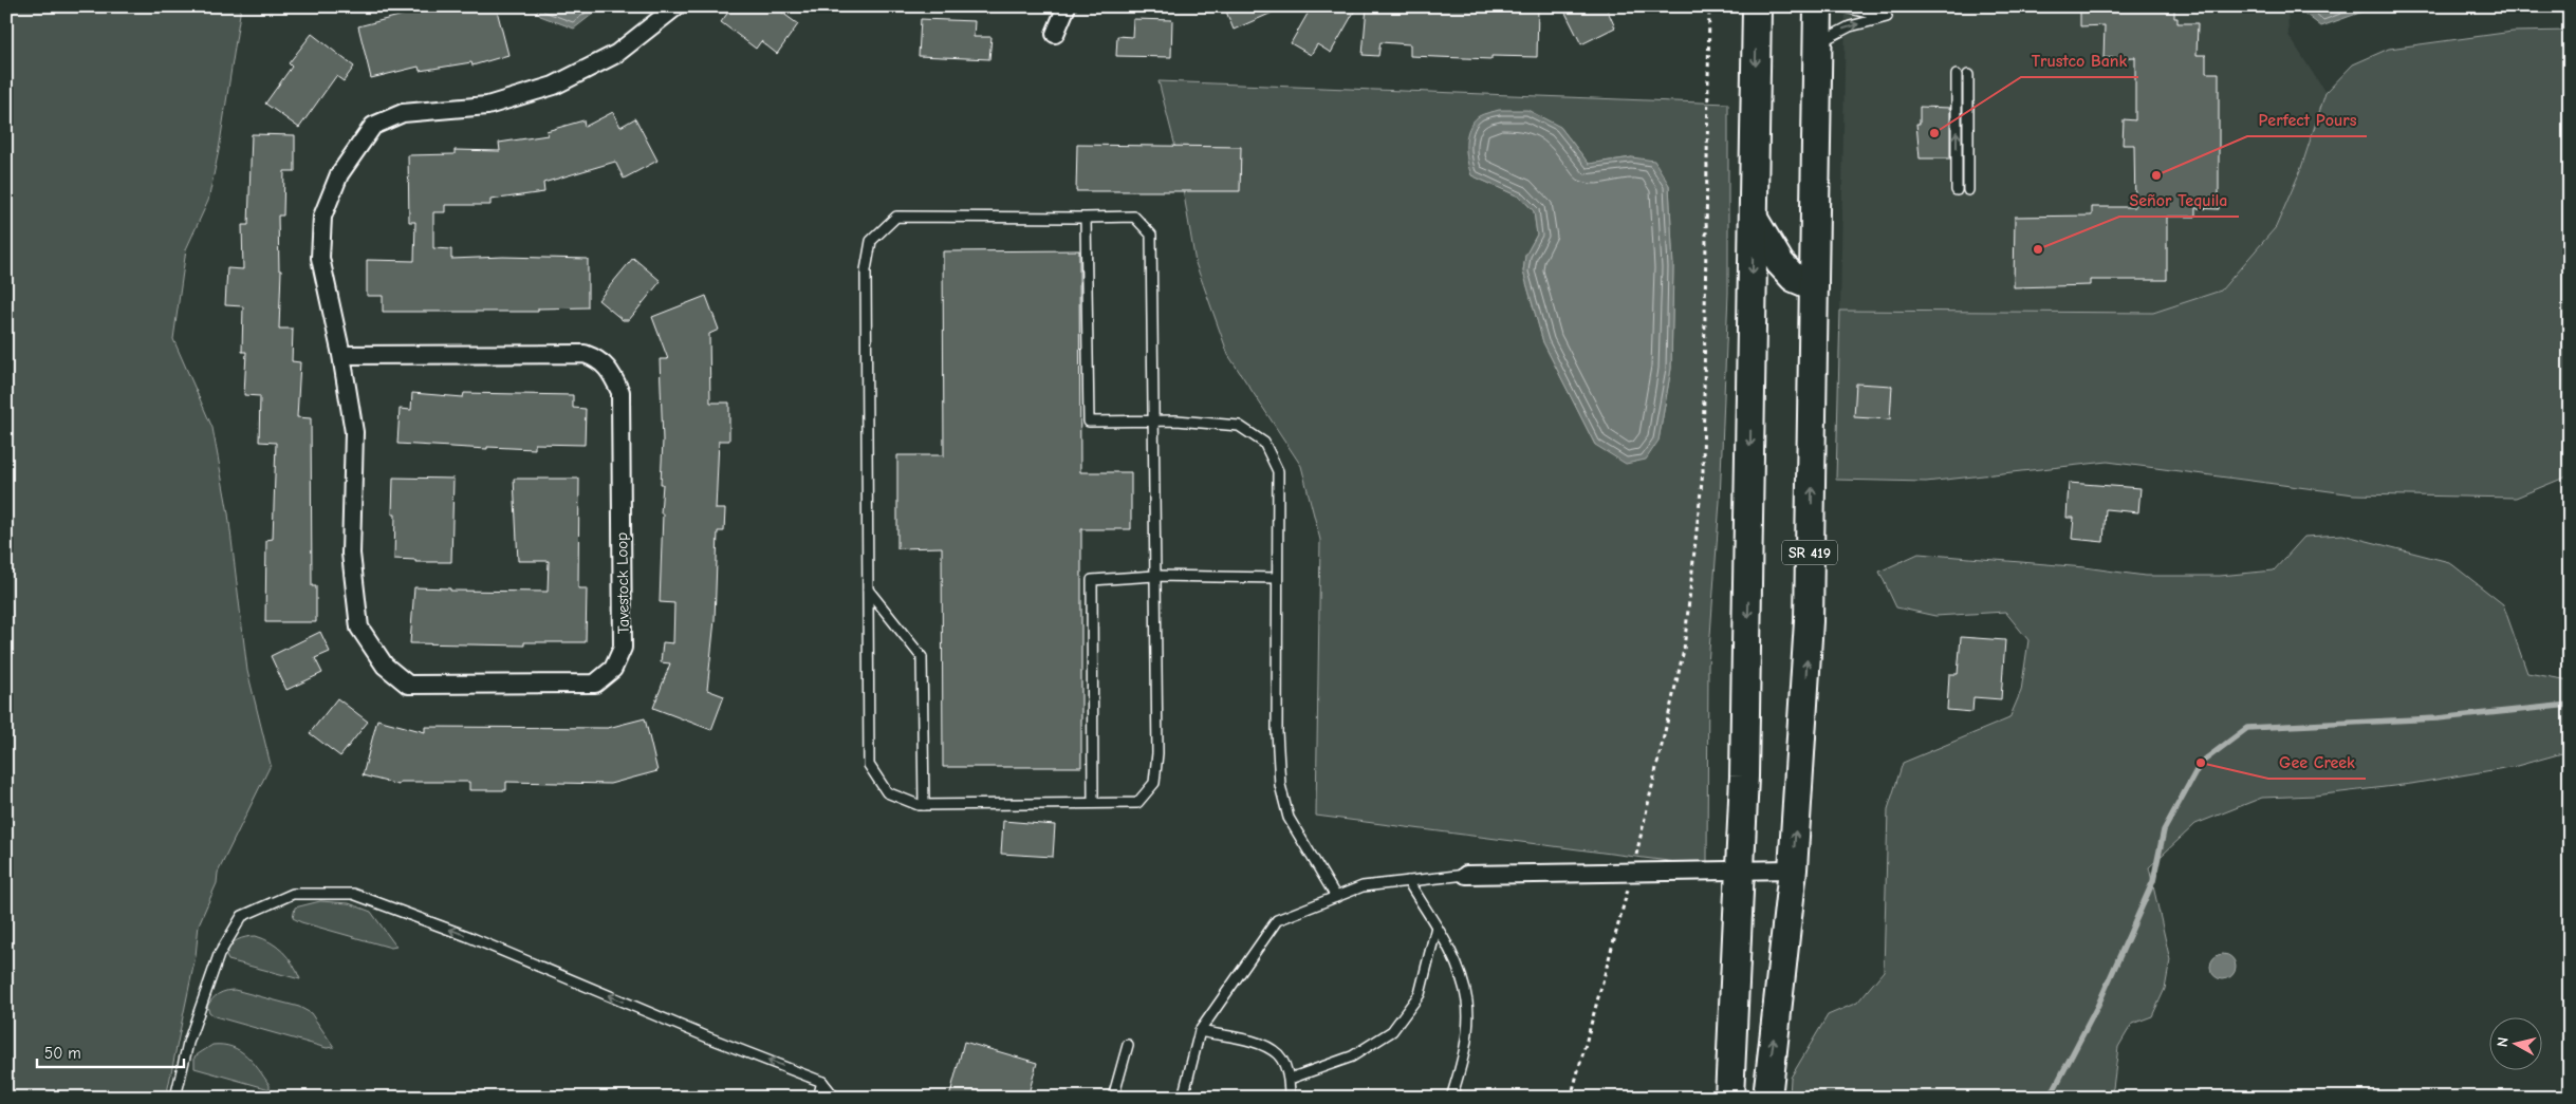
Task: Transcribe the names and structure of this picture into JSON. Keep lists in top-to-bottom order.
{
  "streets": {
    "main road": ["SR 419"],
    "street": ["Tavestock Loop"]
  },
  "places": [
    "Trustco Bank",
    "Perfect Pours",
    "Señor Tequila",
    "Gee Creek"
  ],
  "scale_bar": "50 m",
  "north": "left"
}
